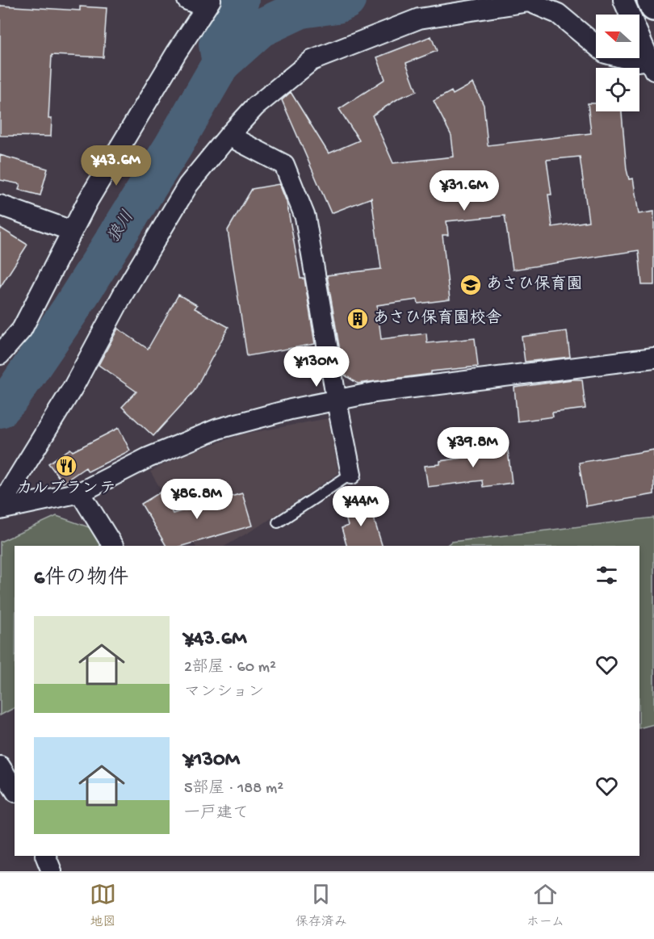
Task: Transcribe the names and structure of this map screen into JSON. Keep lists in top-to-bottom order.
{
  "water": ["狼川"],
  "places": {
    "school or university": ["あさひ保育園"],
    "building": ["あさひ保育園校舎"],
    "restaurant": ["カルブランテ"]
  },
  "north": "left",
  "page": {
    "price": [
      "¥43.6M",
      "¥31.6M",
      "¥130M",
      "¥39.8M",
      "¥86.8M",
      "¥44M"
    ],
    "heading": "6件の物件",
    "list": [
      {
        "name": "¥43.6M",
        "note": "2部屋 · 60 m² · マンション"
      },
      {
        "name": "¥130M",
        "note": "5部屋 · 188 m² · 一戸建て"
      }
    ],
    "tabs": ["地図", "保存済み", "ホーム"]
  }
}
